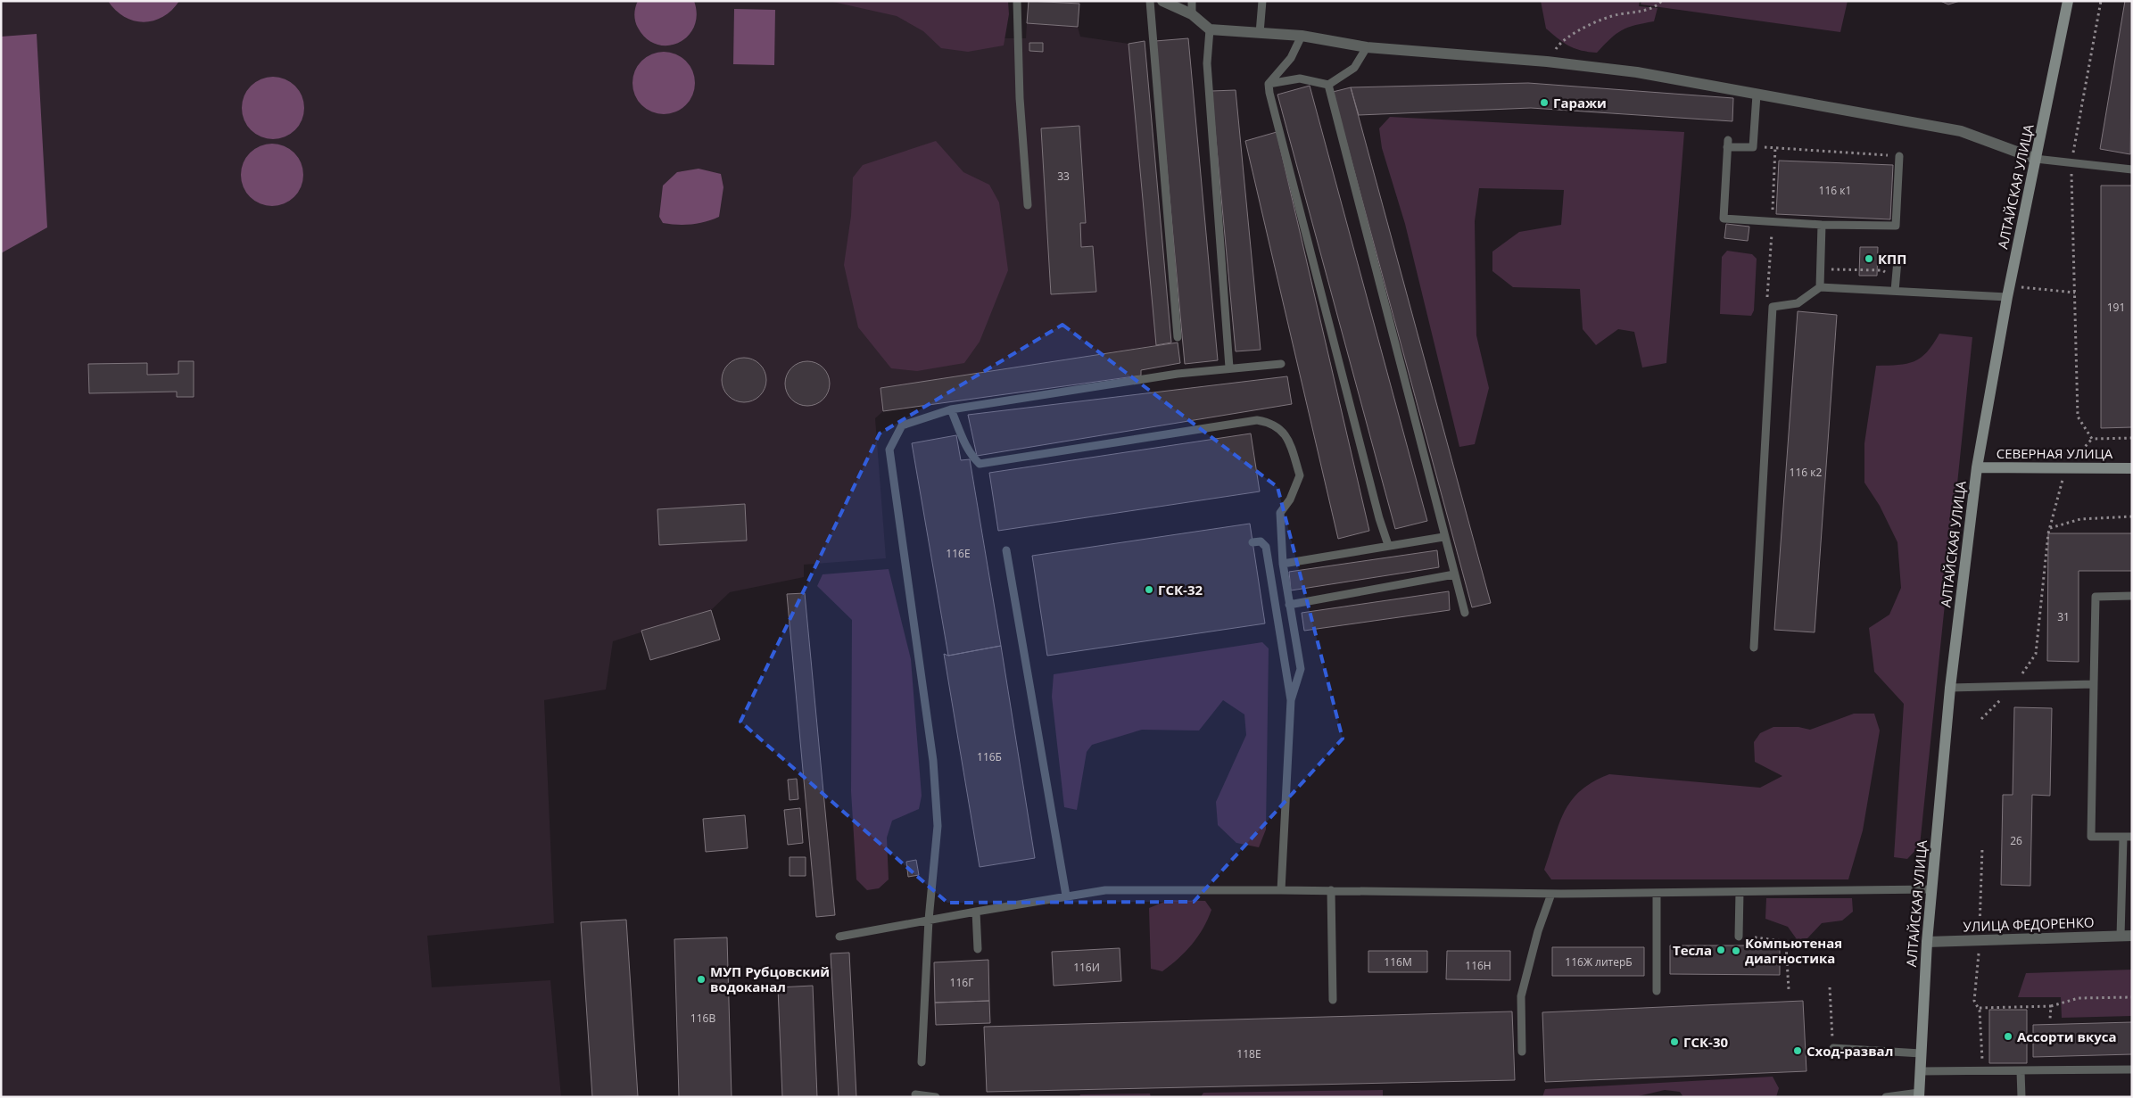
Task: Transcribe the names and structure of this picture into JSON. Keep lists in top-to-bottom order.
{
  "streets": {
    "main road": ["АЛТАЙСКАЯ УЛИЦА", "СЕВЕРНАЯ УЛИЦА"],
    "street": ["УЛИЦА ФЕДОРЕНКО"]
  },
  "crossings": [
    ["АЛТАЙСКАЯ УЛИЦА", "СЕВЕРНАЯ УЛИЦА"],
    ["АЛТАЙСКАЯ УЛИЦА", "УЛИЦА ФЕДОРЕНКО"]
  ],
  "places": [
    "Гаражи",
    "КПП",
    "ГСК-32",
    "Тесла",
    "Компьютеная диагностика",
    "МУП Рубцовский водоканал",
    "Ассорти вкуса",
    "ГСК-30",
    "Сход-развал"
  ],
  "house_numbers": [
    "33",
    "116 к1",
    "191",
    "116 к2",
    "116Е",
    "31",
    "116Б",
    "26",
    "116М",
    "116Ж литерБ",
    "116Н",
    "116И",
    "116Г",
    "116В",
    "118Е"
  ]
}
